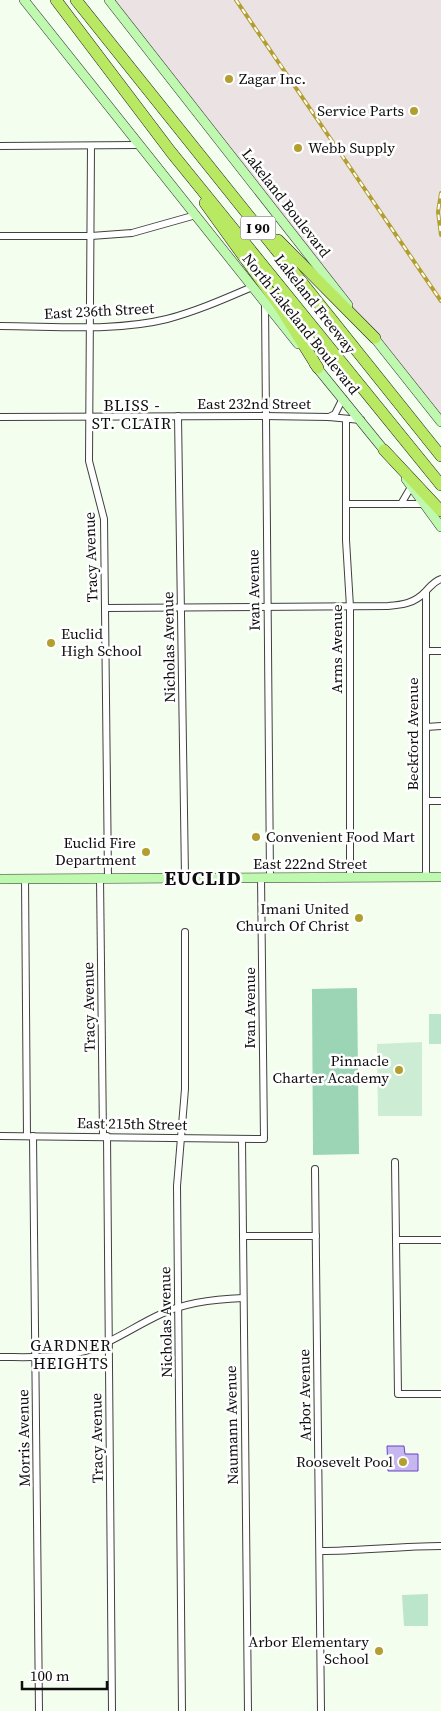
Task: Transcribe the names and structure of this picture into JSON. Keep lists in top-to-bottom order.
{
  "streets": {
    "highway": ["I 90", "Lakeland Freeway"],
    "street": [
      "Lakeland Boulevard",
      "East 236th Street",
      "North Lakeland Boulevard",
      "East 232nd Street",
      "Tracy Avenue",
      "Ivan Avenue",
      "Nicholas Avenue",
      "Arms Avenue",
      "Beckford Avenue",
      "East 222nd Street",
      "East 215th Street",
      "Arbor Avenue",
      "Naumann Avenue",
      "Morris Avenue"
    ]
  },
  "crossings": [
    ["East 236th Street", "North Lakeland Boulevard"],
    ["East 236th Street", "Tracy Avenue"],
    ["North Lakeland Boulevard", "Ivan Avenue"],
    ["East 232nd Street", "Tracy Avenue"],
    ["East 232nd Street", "Ivan Avenue"],
    ["East 232nd Street", "Nicholas Avenue"],
    ["Tracy Avenue", "East 222nd Street"],
    ["Tracy Avenue", "East 215th Street"],
    ["Ivan Avenue", "East 222nd Street"],
    ["Ivan Avenue", "East 215th Street"],
    ["Nicholas Avenue", "East 222nd Street"],
    ["Nicholas Avenue", "East 215th Street"],
    ["Arms Avenue", "East 222nd Street"],
    ["Beckford Avenue", "East 222nd Street"],
    ["East 222nd Street", "Morris Avenue"],
    ["East 215th Street", "Naumann Avenue"],
    ["East 215th Street", "Morris Avenue"]
  ],
  "districts": ["BLISS - ST. CLAIR", "EUCLID", "GARDNER HEIGHTS"],
  "places": [
    "Zagar Inc.",
    "Service Parts",
    "Webb Supply",
    "Euclid High School",
    "Convenient Food Mart",
    "Euclid Fire Department",
    "Imani United Church Of Christ",
    "Pinnacle Charter Academy",
    "Roosevelt Pool",
    "Arbor Elementary School"
  ],
  "scale_bar": "100 m"
}
